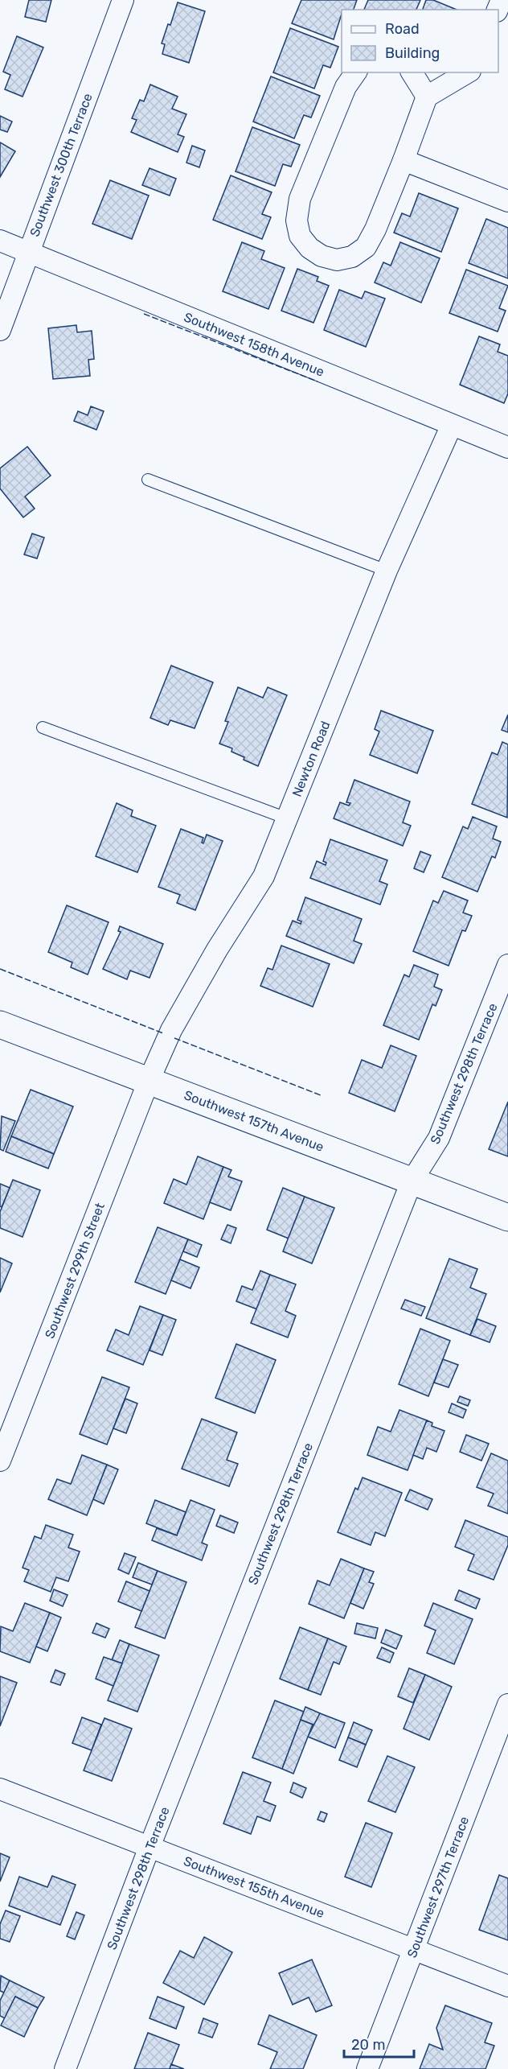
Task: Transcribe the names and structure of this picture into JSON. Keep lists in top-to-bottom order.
{
  "streets": {
    "street": [
      "Southwest 300th Terrace",
      "Southwest 158th Avenue",
      "Newton Road",
      "Southwest 298th Terrace",
      "Southwest 157th Avenue",
      "Southwest 299th Street",
      "Southwest 155th Avenue",
      "Southwest 297th Terrace"
    ]
  },
  "crossings": [
    ["Southwest 300th Terrace", "Southwest 158th Avenue"],
    ["Southwest 158th Avenue", "Newton Road"],
    ["Newton Road", "Southwest 157th Avenue"],
    ["Newton Road", "Southwest 299th Street"],
    ["Southwest 298th Terrace", "Southwest 157th Avenue"],
    ["Southwest 298th Terrace", "Southwest 155th Avenue"],
    ["Southwest 157th Avenue", "Southwest 299th Street"],
    ["Southwest 155th Avenue", "Southwest 297th Terrace"]
  ],
  "legend": ["Road", "Building"],
  "scale_bar": "20 m"
}
